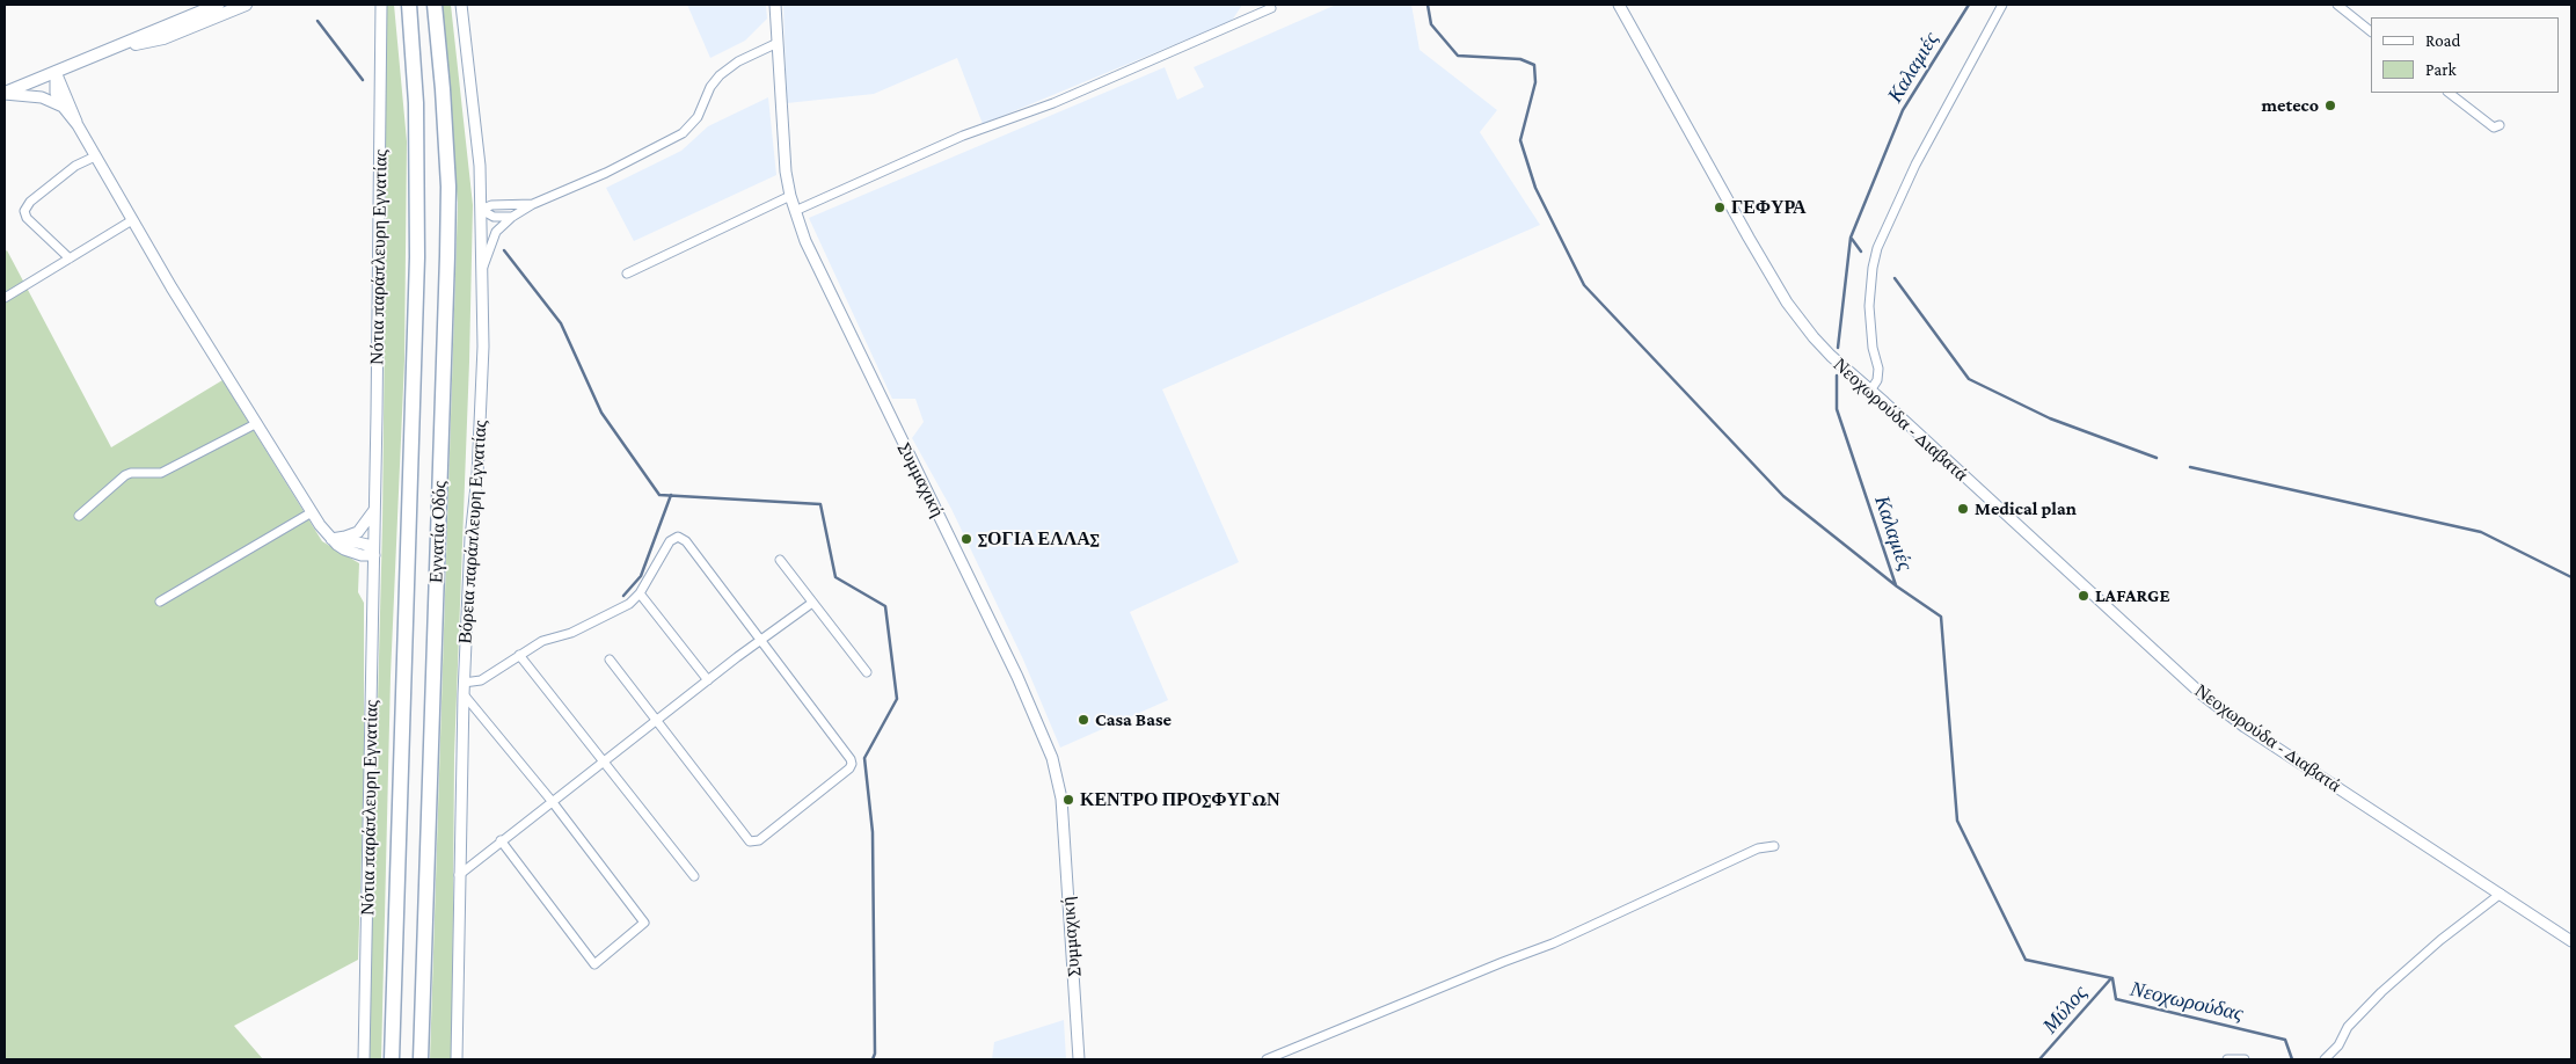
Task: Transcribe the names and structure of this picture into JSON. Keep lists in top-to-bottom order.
{
  "streets": {
    "highway": ["Εγνατία Οδός"],
    "street": [
      "Νότια παράπλευρη Εγνατίας",
      "Νεοχωρούδα - Διαβατά",
      "Συμμαχική",
      "Βόρεια παράπλευρη Εγνατίας"
    ]
  },
  "water": ["Καλαμιές", "Νεοχωρούδας", "Μύλος"],
  "places": [
    "meteco",
    "ΓΕΦΥΡΑ",
    "Medical plan",
    "ΣΟΓΙΑ ΕΛΛΑΣ",
    "LAFARGE",
    "Casa Base",
    "ΚΕΝΤΡΟ ΠΡΟΣΦΥΓΩΝ"
  ],
  "legend": ["Road", "Park"]
}
